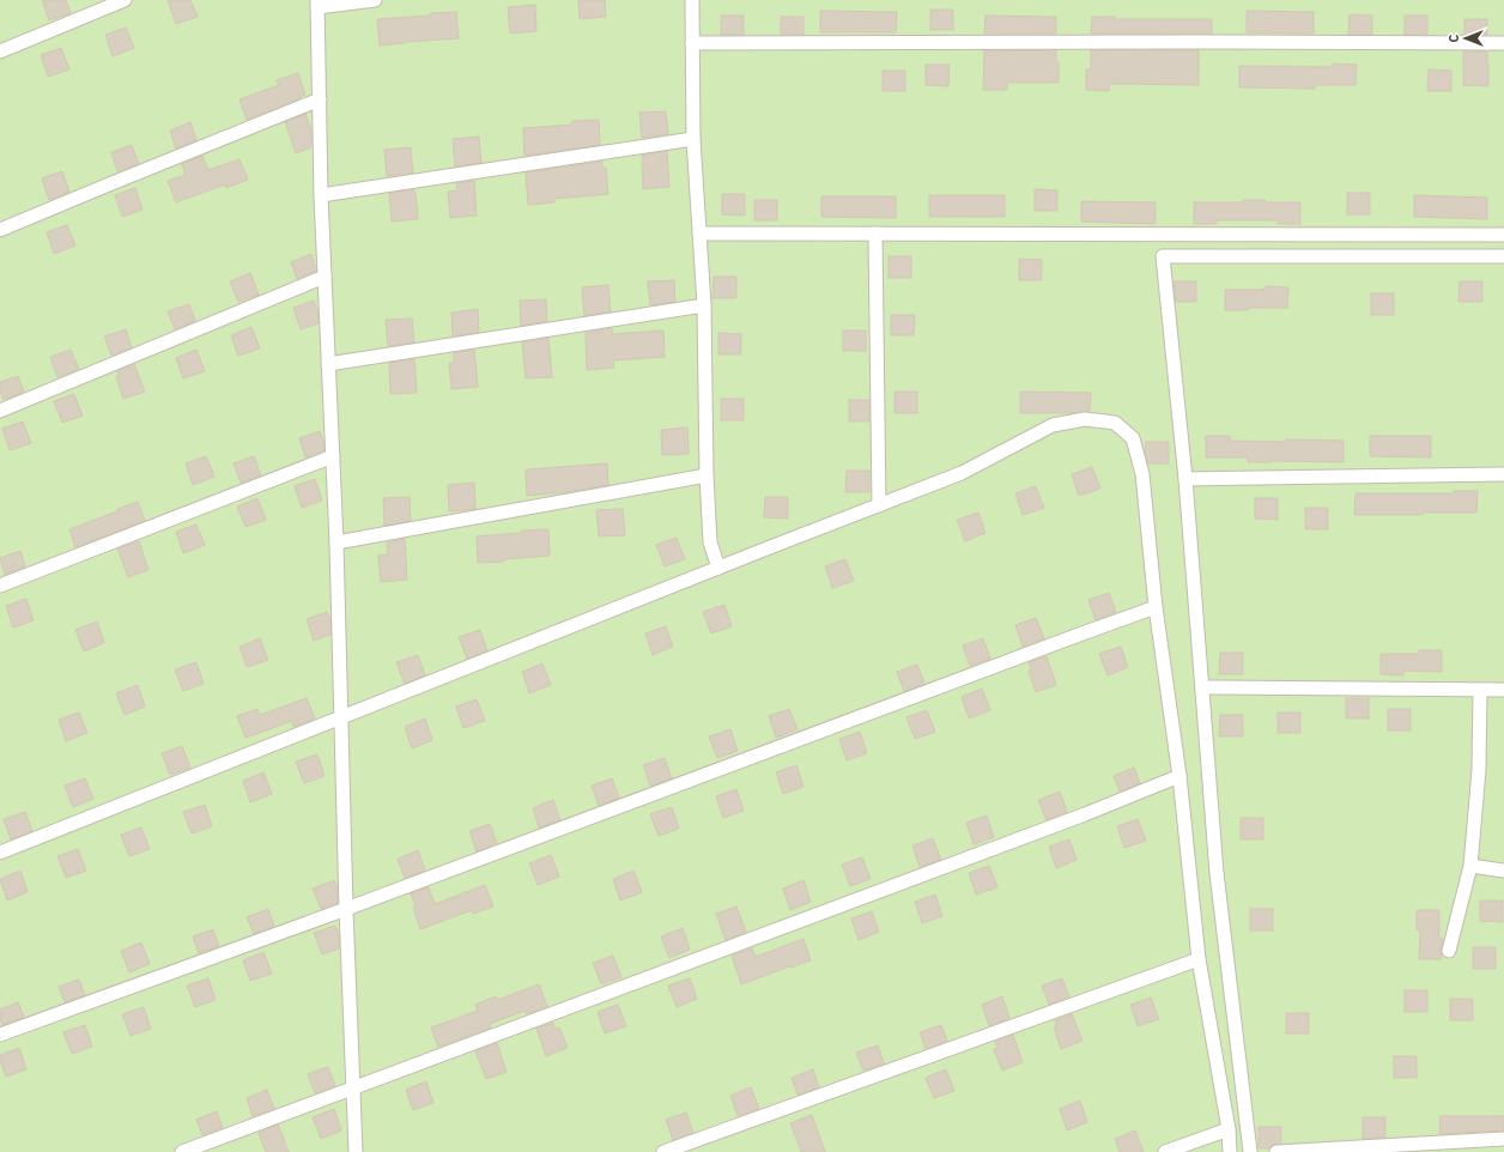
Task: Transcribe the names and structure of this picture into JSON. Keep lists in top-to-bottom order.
{
  "north": "left"
}
